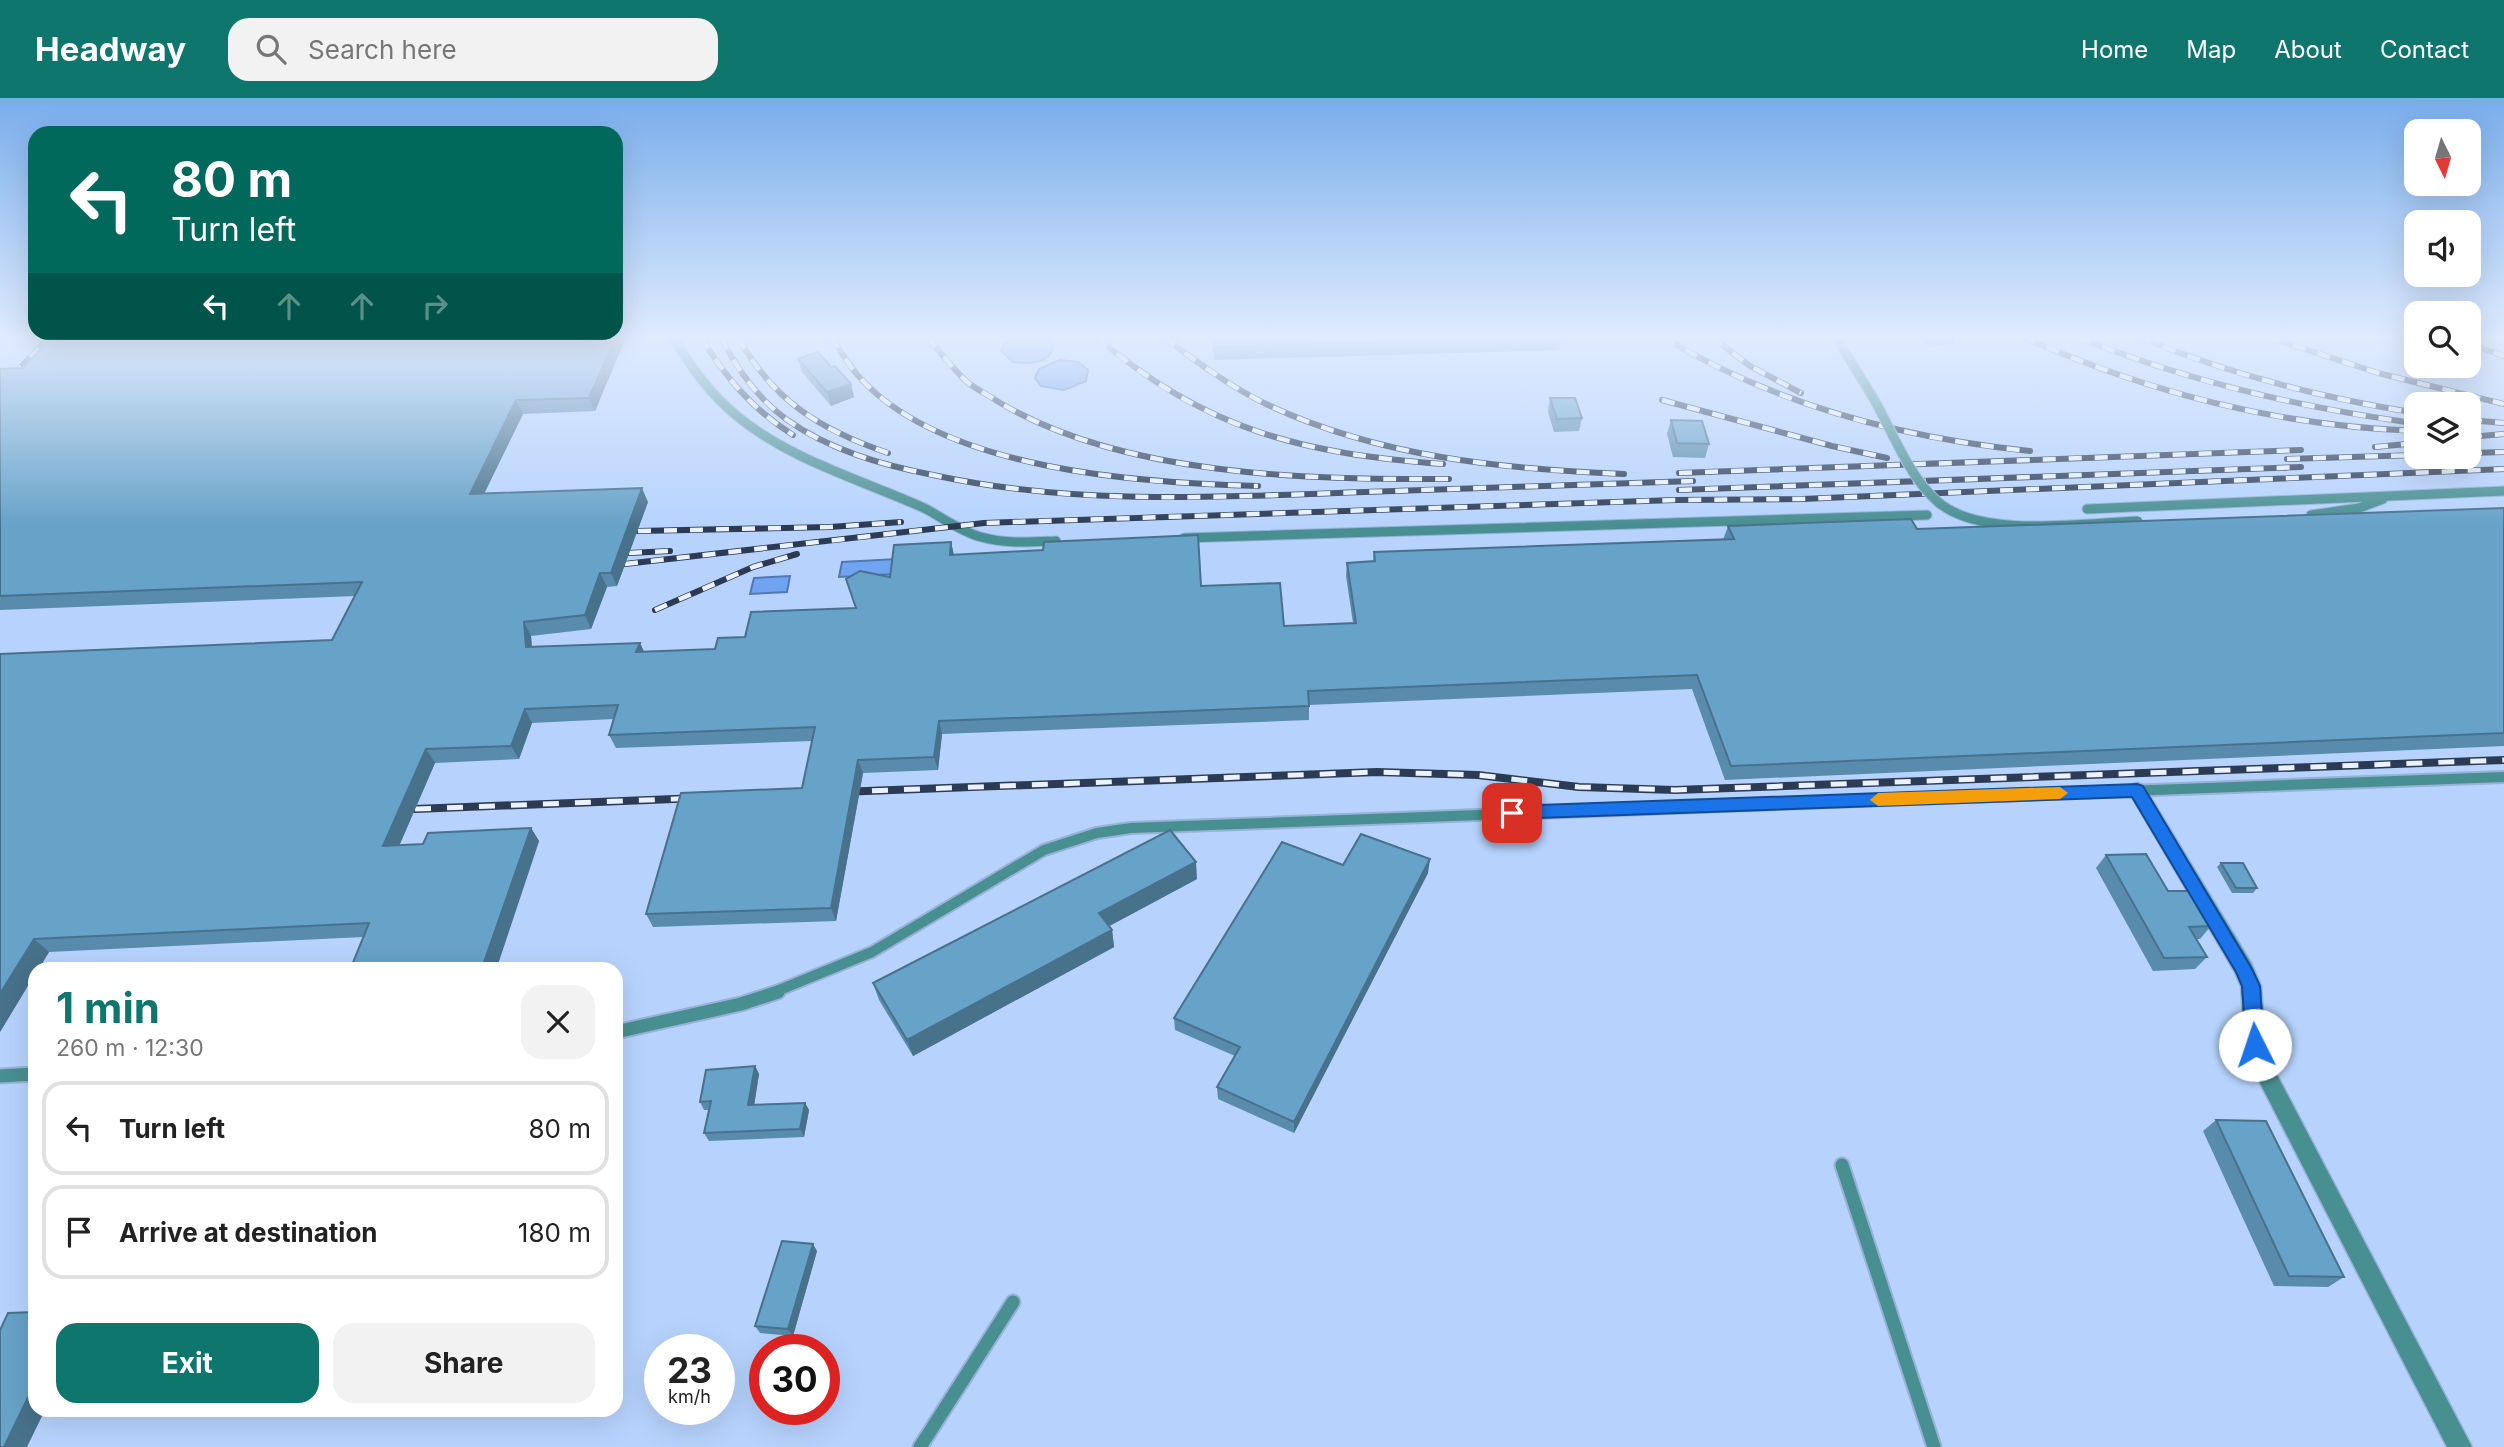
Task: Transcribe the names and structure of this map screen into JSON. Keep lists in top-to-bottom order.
{
  "north": "bottom",
  "page": {
    "header": "Headway",
    "search": "Search here",
    "nav": [
      "Home",
      "Map",
      "About",
      "Contact"
    ],
    "turn": ["80 m", "Turn left"],
    "heading": ["1 min", "260 m · 12:30"],
    "list": [
      {
        "name": "Turn left",
        "value": "80 m"
      },
      {
        "name": "Arrive at destination",
        "value": "180 m"
      }
    ],
    "buttons": ["Exit", "Share"],
    "speed": "23 km/h",
    "limit": "30"
  }
}
